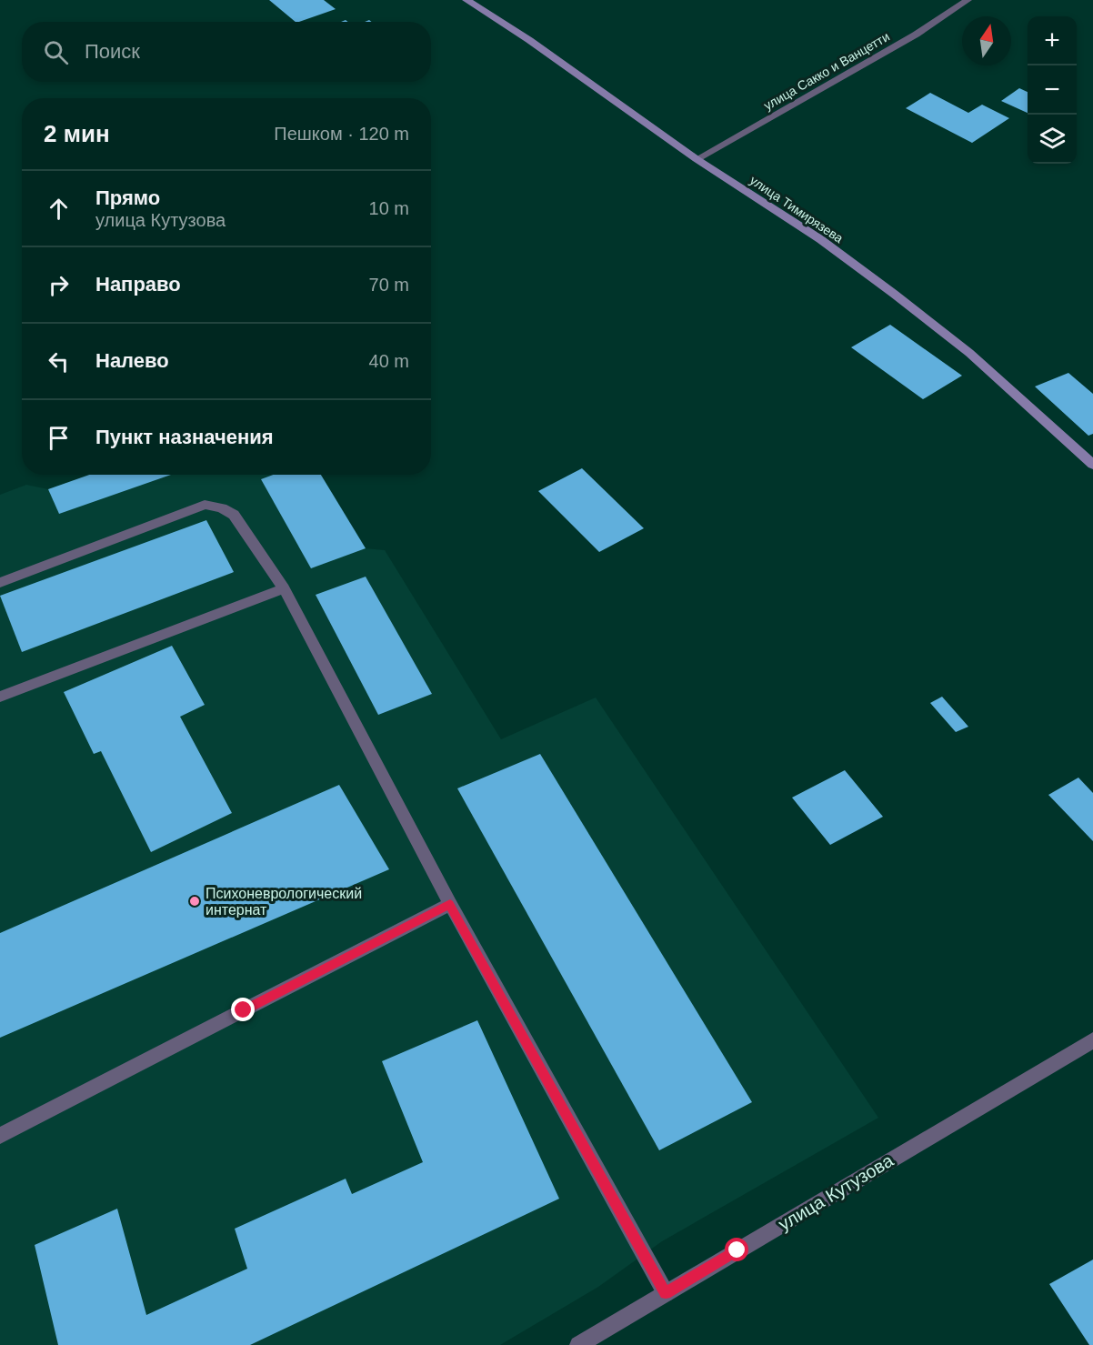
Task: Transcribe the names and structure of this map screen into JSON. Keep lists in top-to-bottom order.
{
  "streets": {
    "main road": ["улица Тимирязева"],
    "street": ["улица Сакко и Ванцетти", "улица Кутузова"]
  },
  "crossings": [
    ["улица Сакко и Ванцетти", "улица Тимирязева"]
  ],
  "places": ["Психоневрологический интернат"],
  "north": "top",
  "page": {
    "map_buttons": ["+", "−"],
    "search": "Поиск",
    "heading": ["2 мин", "Пешком · 120 m"],
    "list": [
      ["Прямо", "улица Кутузова", "10 m"],
      ["Направо", "70 m"],
      ["Налево", "40 m"],
      "Пункт назначения"
    ]
  }
}
